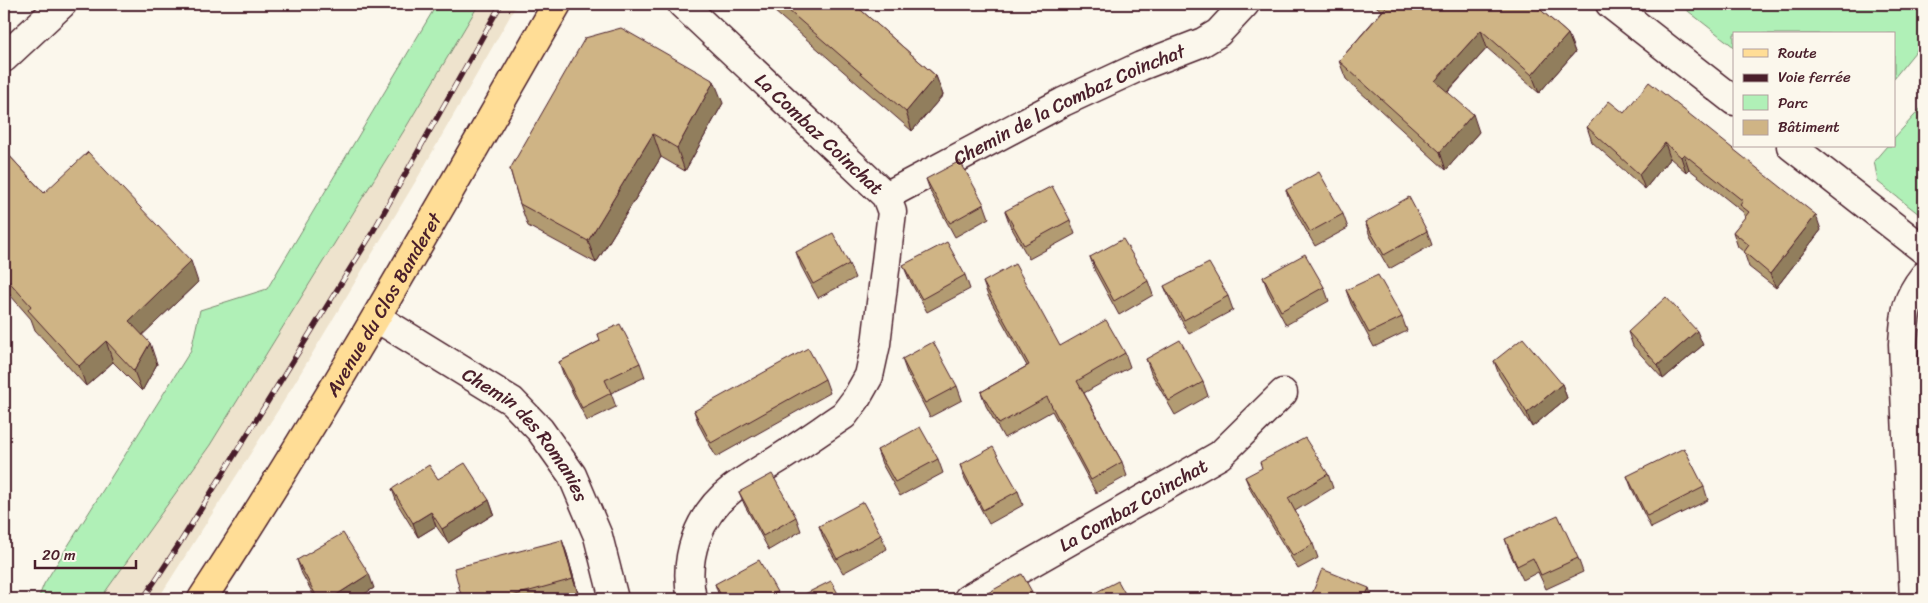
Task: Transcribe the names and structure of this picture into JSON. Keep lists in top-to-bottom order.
{
  "streets": {
    "main road": ["Avenue du Clos Banderet"],
    "street": ["Chemin de la Combaz Coinchat", "La Combaz Coinchat", "Chemin des Romanies"]
  },
  "crossings": [
    ["Chemin de la Combaz Coinchat", "La Combaz Coinchat"],
    ["Avenue du Clos Banderet", "Chemin des Romanies"]
  ],
  "legend": [
    "Route",
    "Voie ferrée",
    "Parc",
    "Bâtiment"
  ],
  "scale_bar": "20 m"
}
